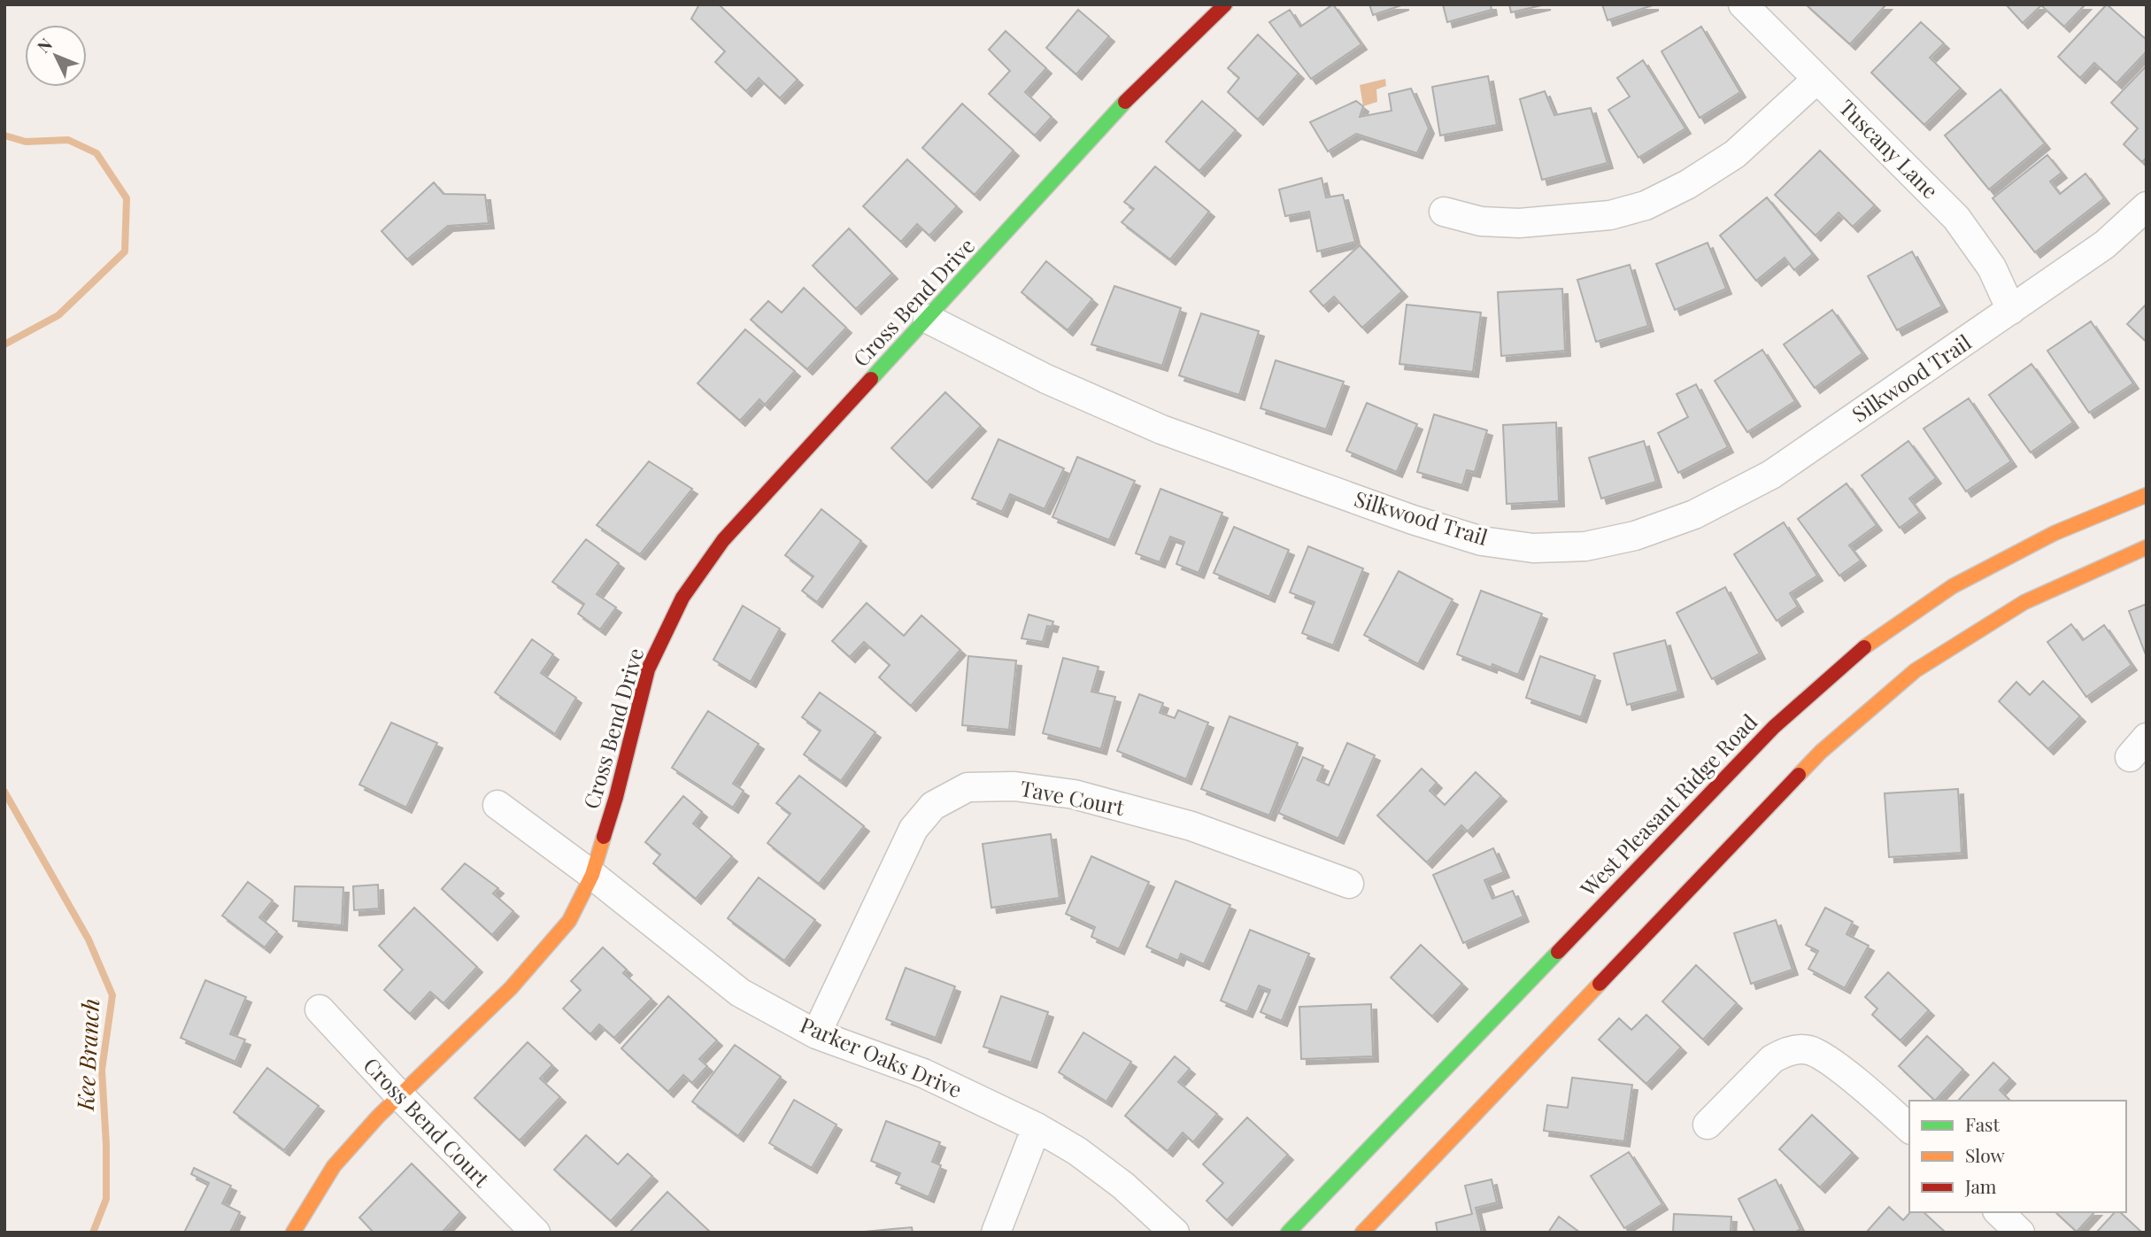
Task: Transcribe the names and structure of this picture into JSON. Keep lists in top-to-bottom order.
{
  "streets": {
    "main road": ["Cross Bend Drive", "West Pleasant Ridge Road"],
    "street": [
      "Tuscany Lane",
      "Silkwood Trail",
      "Tave Court",
      "Parker Oaks Drive",
      "Cross Bend Court"
    ]
  },
  "crossings": [
    ["Tuscany Lane", "Silkwood Trail"],
    ["Cross Bend Drive", "Silkwood Trail"],
    ["Cross Bend Drive", "Parker Oaks Drive"],
    ["Cross Bend Drive", "Cross Bend Court"],
    ["Tave Court", "Parker Oaks Drive"]
  ],
  "water": ["Kee Branch"],
  "legend": ["Fast", "Slow", "Jam"],
  "north": "top left"
}
